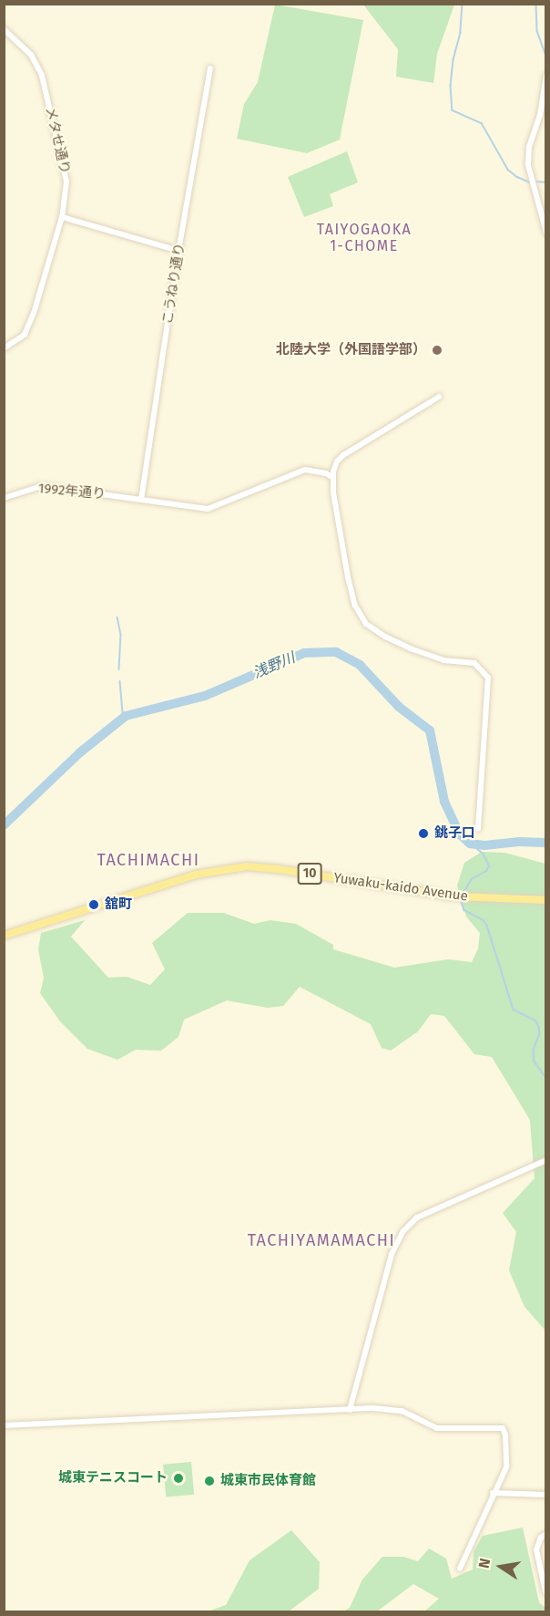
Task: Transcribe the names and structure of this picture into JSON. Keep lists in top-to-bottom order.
{
  "streets": {
    "main road": ["10", "Yuwaku-kaido Avenue"],
    "street": ["メタせ通り", "こうねり通り", "1992年通り"]
  },
  "crossings": [
    ["こうねり通り", "1992年通り"]
  ],
  "districts": ["TAIYOGAOKA 1-CHOME", "TACHIMACHI", "TACHIYAMAMACHI"],
  "water": ["浅野川"],
  "places": [
    "北陸大学（外国語学部）",
    "銚子口",
    "舘町",
    "城東テニスコート",
    "城東市民体育館"
  ],
  "north": "left"
}
